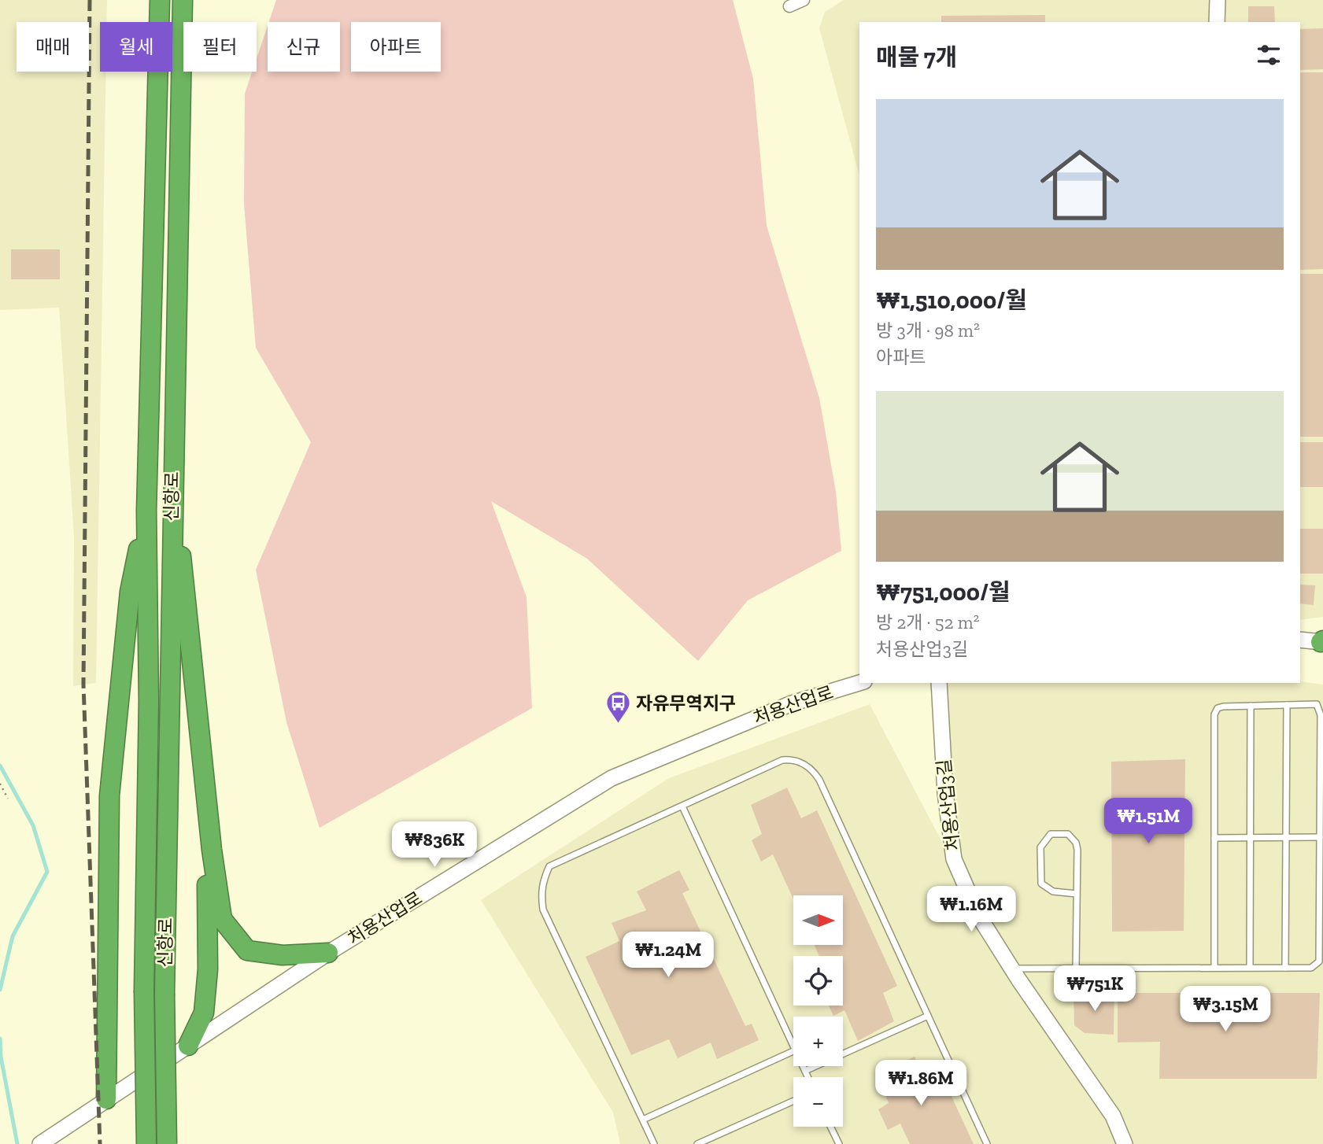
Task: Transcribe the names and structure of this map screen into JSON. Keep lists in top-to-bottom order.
{
  "streets": {
    "highway": ["신항로"],
    "main road": ["처용산업로", "처용산업3길"]
  },
  "places": {
    "bus stop": ["자유무역지구"]
  },
  "north": "right",
  "page": {
    "chip": [
      "매매",
      "월세",
      "필터",
      "신규",
      "아파트"
    ],
    "heading": "매물 7개",
    "list": [
      {
        "name": "₩1,510,000/월",
        "note": "방 3개 · 98 m² · 아파트"
      },
      {
        "name": "₩751,000/월",
        "note": "방 2개 · 52 m² · 처용산업3길"
      }
    ],
    "price": [
      "₩1.51M",
      "₩836K",
      "₩1.16M",
      "₩1.24M",
      "₩751K",
      "₩3.15M",
      "₩1.86M"
    ],
    "map_buttons": ["+", "−"]
  }
}
